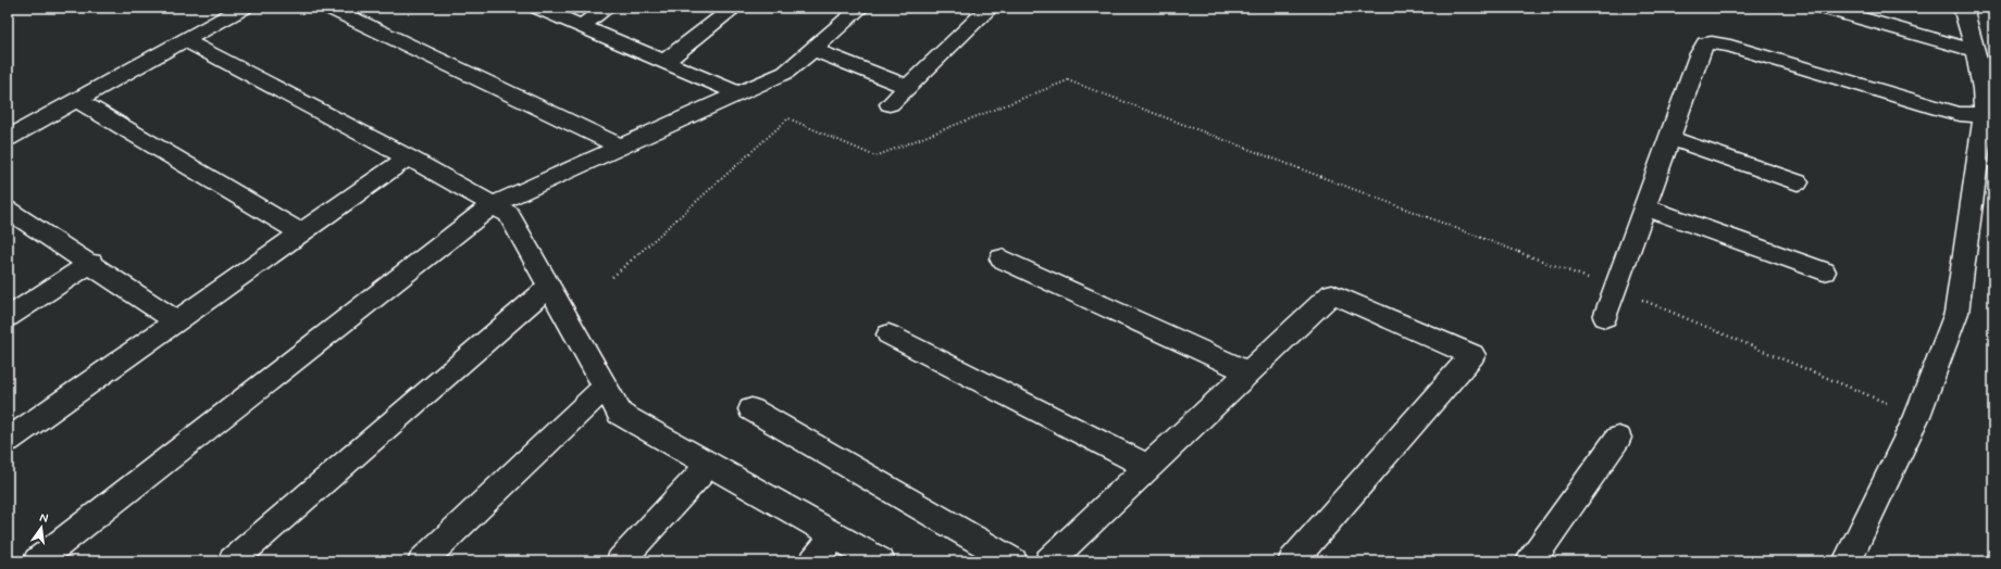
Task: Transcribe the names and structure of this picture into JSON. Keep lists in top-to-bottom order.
{
  "north": "top"
}
